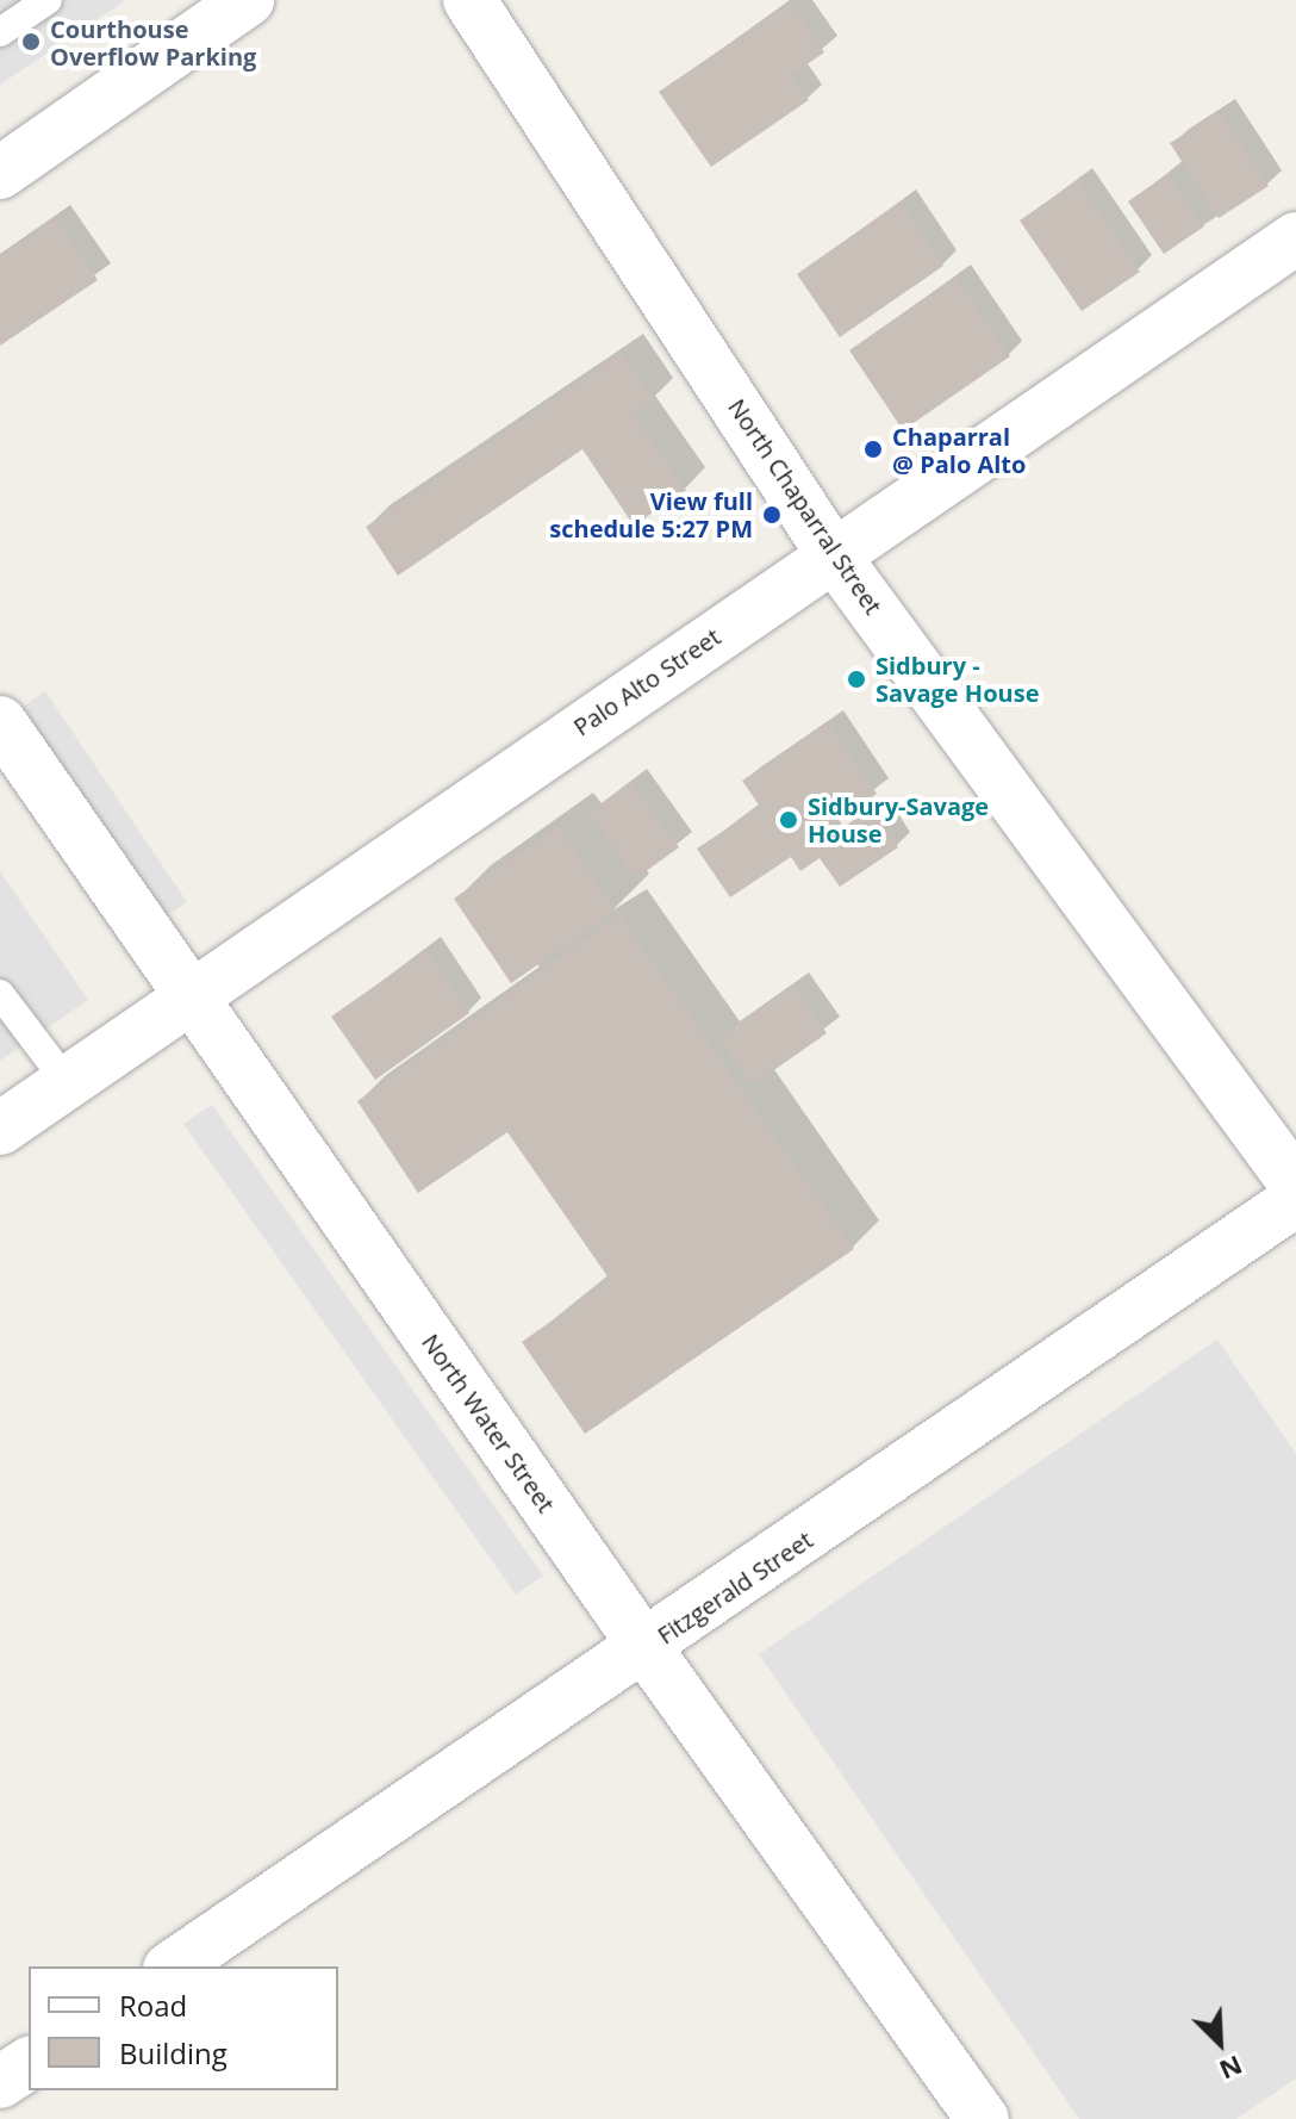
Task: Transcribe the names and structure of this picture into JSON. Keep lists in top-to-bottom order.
{
  "streets": {
    "street": [
      "North Chaparral Street",
      "Palo Alto Street",
      "North Water Street",
      "Fitzgerald Street"
    ]
  },
  "crossings": [
    ["North Chaparral Street", "Palo Alto Street"],
    ["Palo Alto Street", "North Water Street"],
    ["North Water Street", "Fitzgerald Street"]
  ],
  "places": [
    "Courthouse Overflow Parking",
    "Chaparral @ Palo Alto",
    "View full schedule 5:27 PM",
    "Sidbury - Savage House",
    "Sidbury-Savage House"
  ],
  "legend": ["Road", "Building"],
  "north": "bottom right"
}
